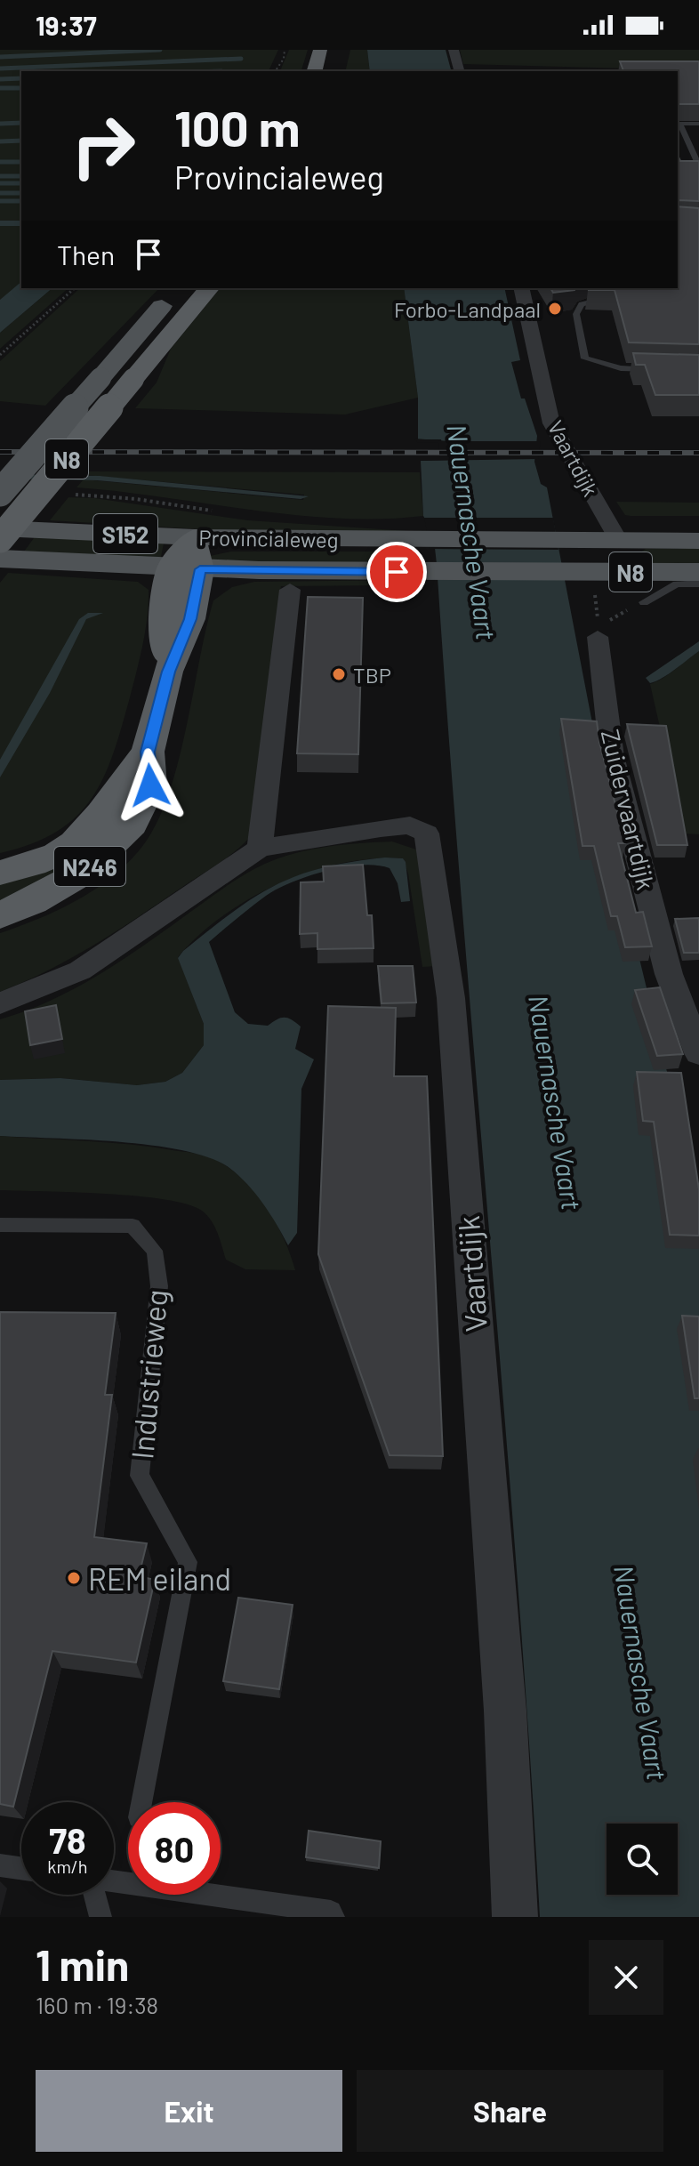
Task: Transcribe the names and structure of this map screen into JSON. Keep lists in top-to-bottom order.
{
  "streets": {
    "highway": ["N8", "N246"],
    "main road": ["S152", "Provincialeweg"],
    "street": ["Vaartdijk", "Zuidervaartdijk"],
    "lane": ["Industrieweg"]
  },
  "crossings": [
    ["Vaartdijk", "Provincialeweg"]
  ],
  "water": ["Nauernasche Vaart"],
  "places": ["Forbo-Landpaal", "TBP", "REM eiland"],
  "page": {
    "status": "19:37",
    "turn": ["100 m", "Provincialeweg"],
    "then": "Then",
    "speed": "78 km/h",
    "limit": "80",
    "heading": ["1 min", "160 m · 19:38"],
    "buttons": ["Exit", "Share"]
  }
}
